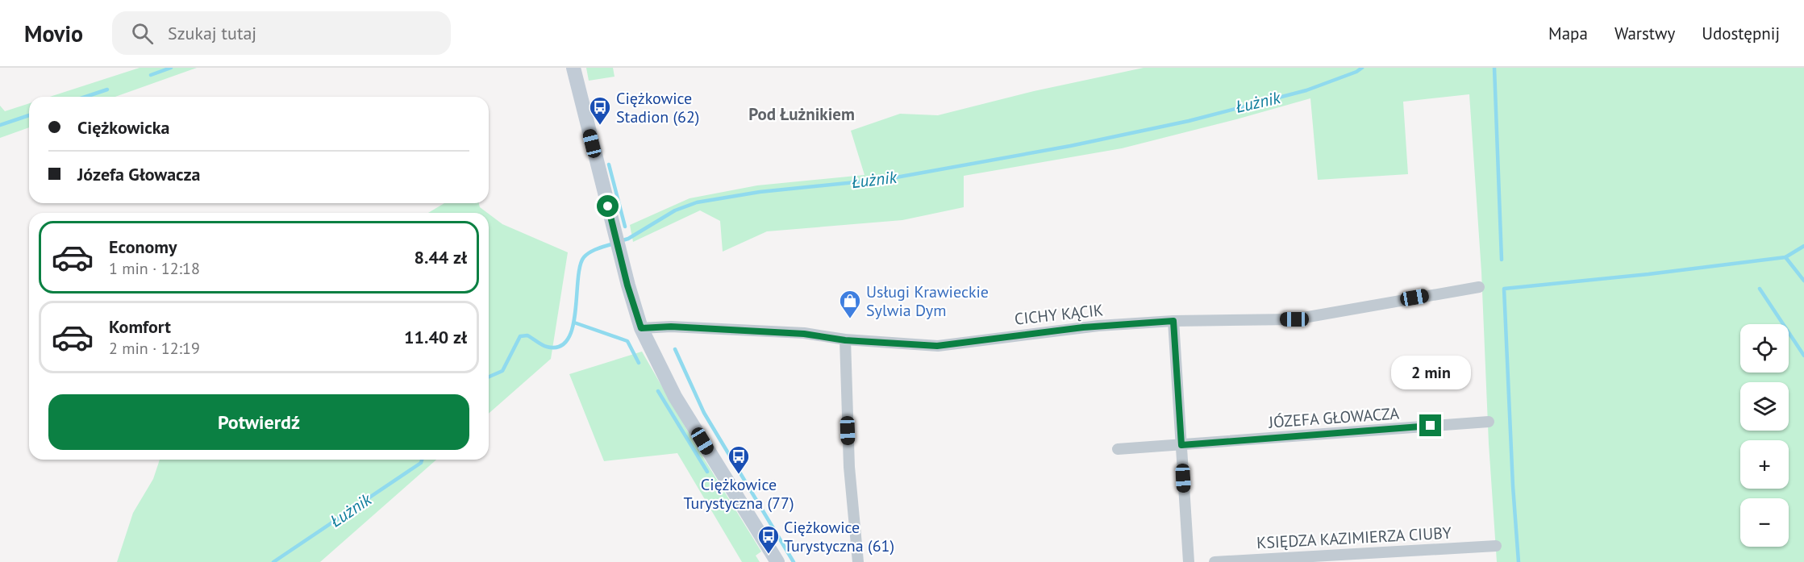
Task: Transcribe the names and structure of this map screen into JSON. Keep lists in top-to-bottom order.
{
  "streets": {
    "street": ["CICHY KĄCIK", "JÓZEFA GŁOWACZA", "KSIĘDZA KAZIMIERZA CIUBY"]
  },
  "districts": ["Pod Łużnikiem"],
  "water": ["Łużnik"],
  "places": {
    "bus stop": ["Ciężkowice Stadion (62)", "Ciężkowice Turystyczna (77)", "Ciężkowice Turystyczna (61)"],
    "shop": ["Usługi Krawieckie Sylwia Dym"]
  },
  "page": {
    "header": "Movio",
    "search": "Szukaj tutaj",
    "nav": ["Mapa", "Warstwy", "Udostępnij"],
    "banner": ["Ciężkowicka", "Józefa Głowacza"],
    "list": [
      {
        "name": "Economy",
        "note": "1 min · 12:18",
        "value": "8.44 zł"
      },
      {
        "name": "Komfort",
        "note": "2 min · 12:19",
        "value": "11.40 zł"
      }
    ],
    "map_buttons": ["+", "−"],
    "bubble": "2 min",
    "buttons": "Potwierdź"
  }
}
